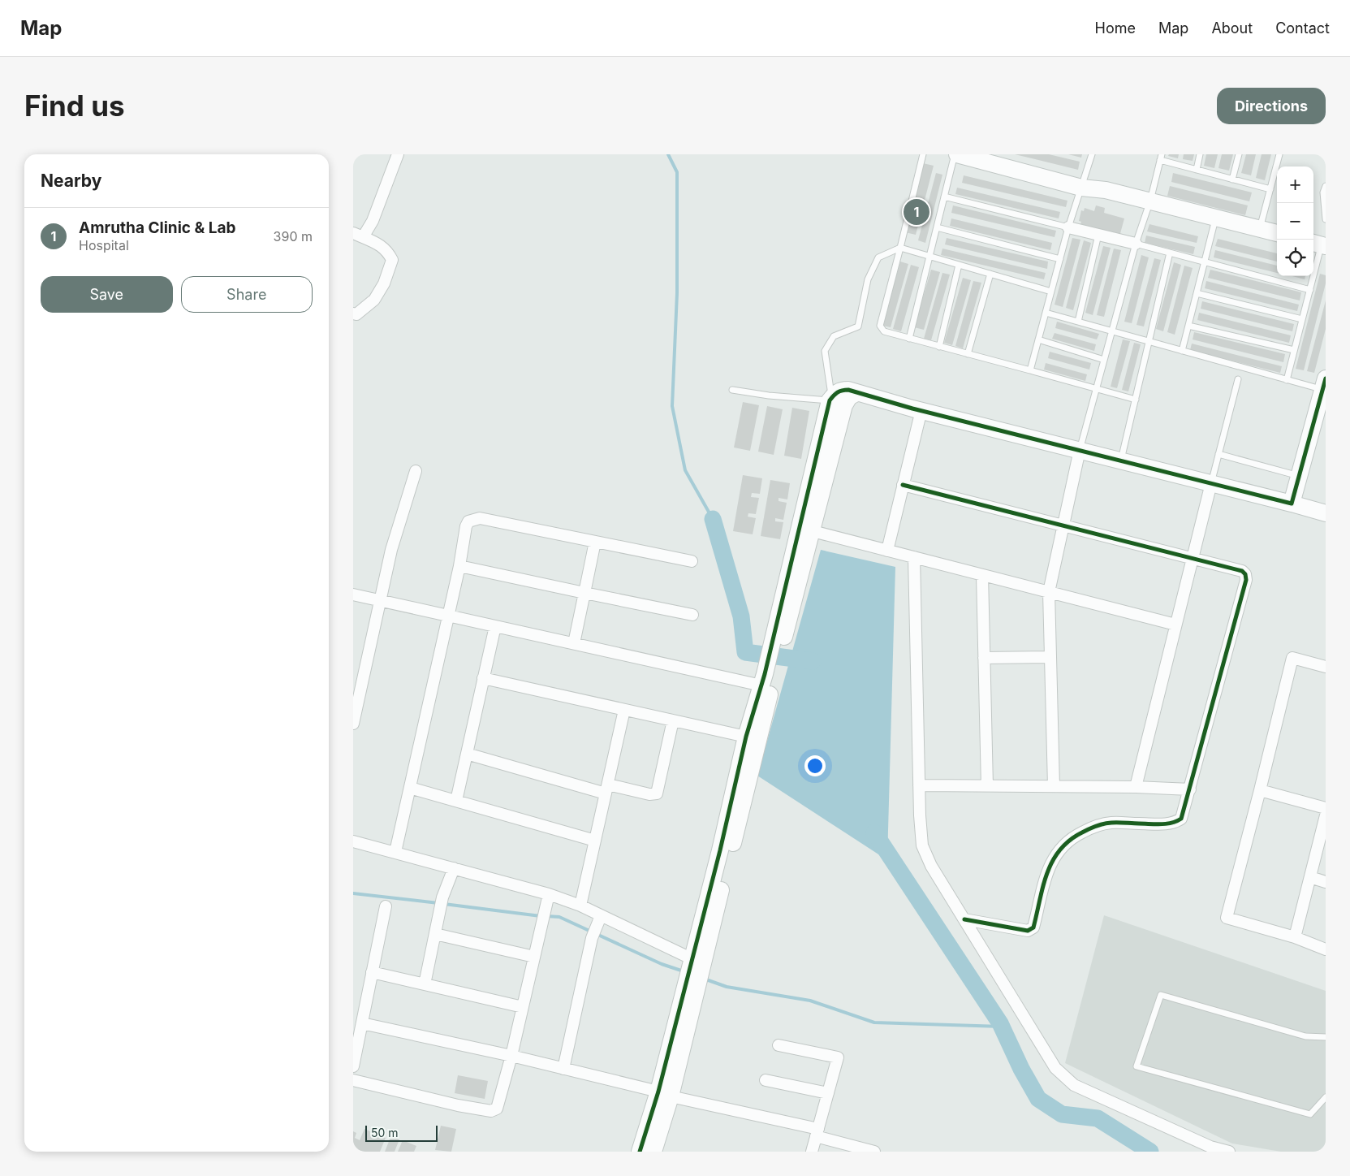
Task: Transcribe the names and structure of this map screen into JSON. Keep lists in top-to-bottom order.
{
  "scale_bar": "50 m",
  "page": {
    "header": "Map",
    "nav": [
      "Home",
      "Map",
      "About",
      "Contact"
    ],
    "buttons": [
      "Directions",
      ["Save", "Share"]
    ],
    "title": "Find us",
    "heading": "Nearby",
    "map_buttons": ["+", "−"],
    "pins": "1",
    "list": [
      {
        "mark": "1",
        "name": "Amrutha Clinic & Lab",
        "note": "Hospital",
        "value": "390 m"
      }
    ],
    "scale": "50 m"
  }
}
